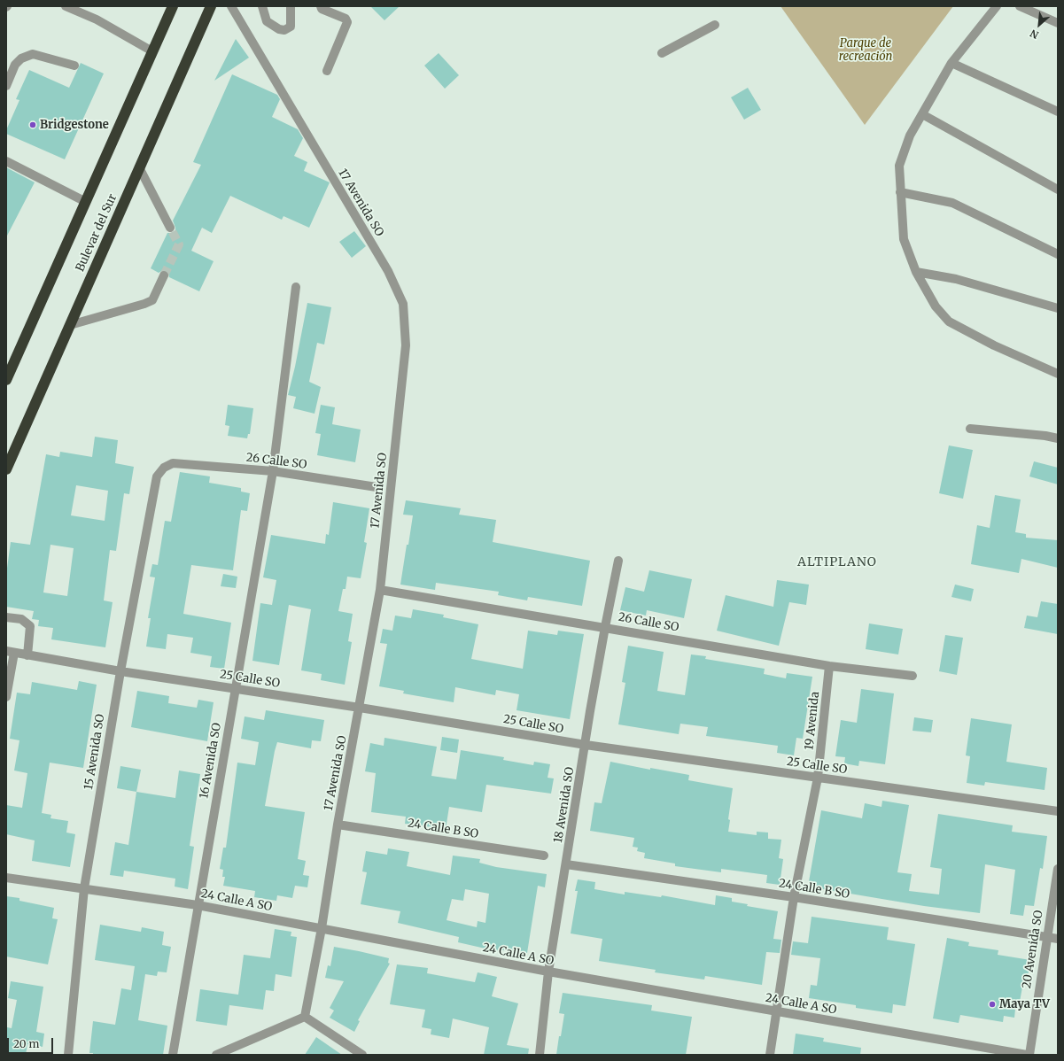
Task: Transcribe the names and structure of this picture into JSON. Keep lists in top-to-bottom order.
{
  "streets": {
    "highway": ["Bulevar del Sur"],
    "street": [
      "17 Avenida SO",
      "26 Calle SO",
      "25 Calle SO",
      "19 Avenida",
      "15 Avenida SO",
      "16 Avenida SO",
      "18 Avenida SO",
      "24 Calle B SO",
      "24 Calle A SO",
      "20 Avenida SO"
    ]
  },
  "crossings": [
    ["17 Avenida SO", "26 Calle SO"],
    ["17 Avenida SO", "25 Calle SO"],
    ["17 Avenida SO", "24 Calle B SO"],
    ["17 Avenida SO", "24 Calle A SO"],
    ["26 Calle SO", "19 Avenida"],
    ["26 Calle SO", "15 Avenida SO"],
    ["26 Calle SO", "16 Avenida SO"],
    ["26 Calle SO", "18 Avenida SO"],
    ["25 Calle SO", "19 Avenida"],
    ["25 Calle SO", "15 Avenida SO"],
    ["25 Calle SO", "16 Avenida SO"],
    ["25 Calle SO", "18 Avenida SO"],
    ["19 Avenida", "24 Calle B SO"],
    ["19 Avenida", "24 Calle A SO"],
    ["15 Avenida SO", "24 Calle A SO"],
    ["16 Avenida SO", "24 Calle A SO"],
    ["18 Avenida SO", "24 Calle B SO"],
    ["18 Avenida SO", "24 Calle A SO"],
    ["24 Calle B SO", "20 Avenida SO"],
    ["24 Calle A SO", "20 Avenida SO"]
  ],
  "districts": ["ALTIPLANO"],
  "parks": ["Parque de recreación"],
  "places": ["Bridgestone", "Maya TV"],
  "scale_bar": "20 m",
  "north": "bottom left"
}
